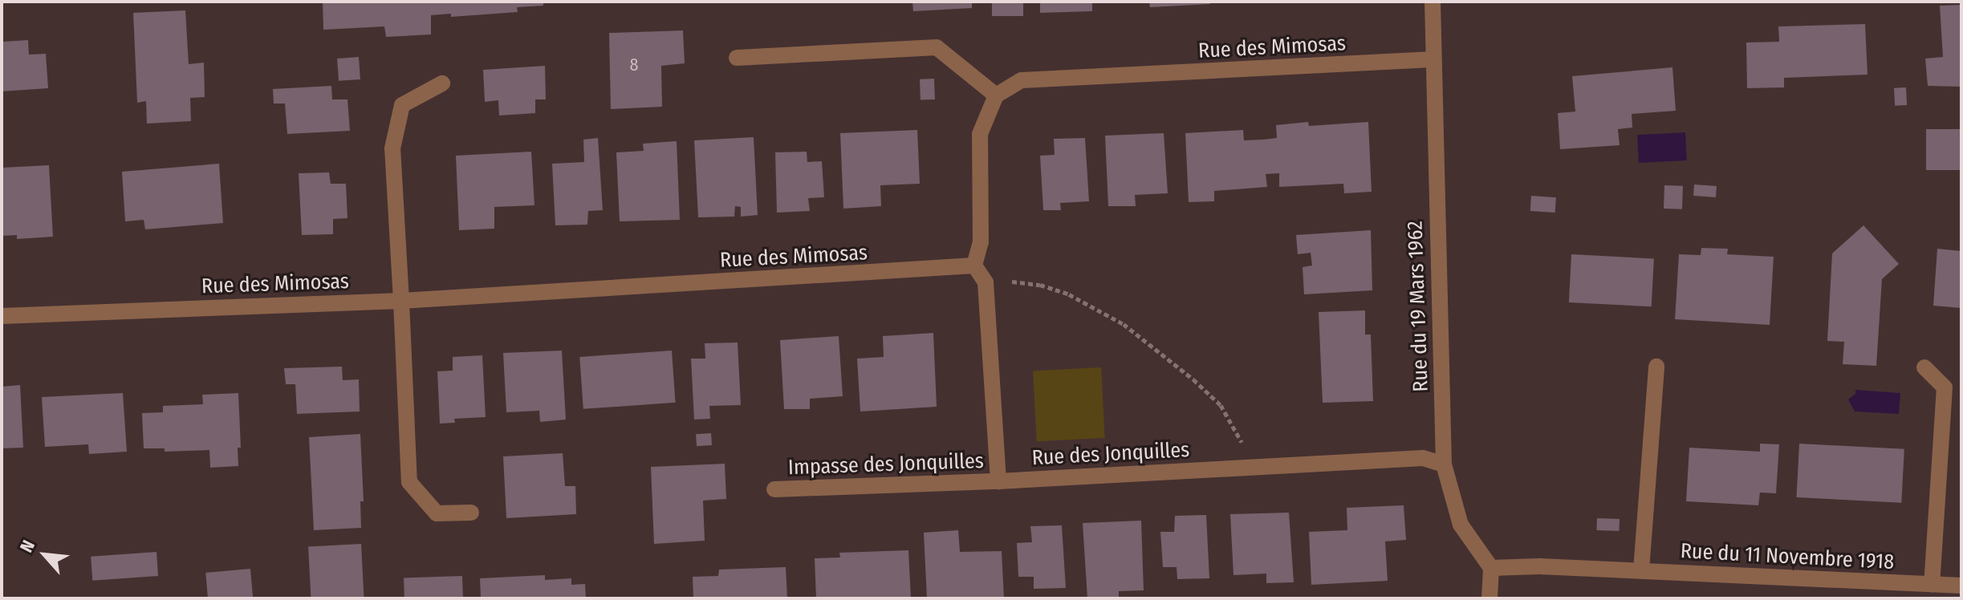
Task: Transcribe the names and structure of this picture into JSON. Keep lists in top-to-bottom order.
{
  "streets": {
    "street": [
      "Rue des Mimosas",
      "Rue du 19 Mars 1962",
      "Rue des Jonquilles",
      "Impasse des Jonquilles",
      "Rue du 11 Novembre 1918"
    ]
  },
  "crossings": [
    ["Rue des Mimosas", "Rue du 19 Mars 1962"],
    ["Rue du 19 Mars 1962", "Rue des Jonquilles"],
    ["Rue du 19 Mars 1962", "Rue du 11 Novembre 1918"],
    ["Rue des Jonquilles", "Impasse des Jonquilles"]
  ],
  "house_numbers": ["8"],
  "north": "top left"
}
